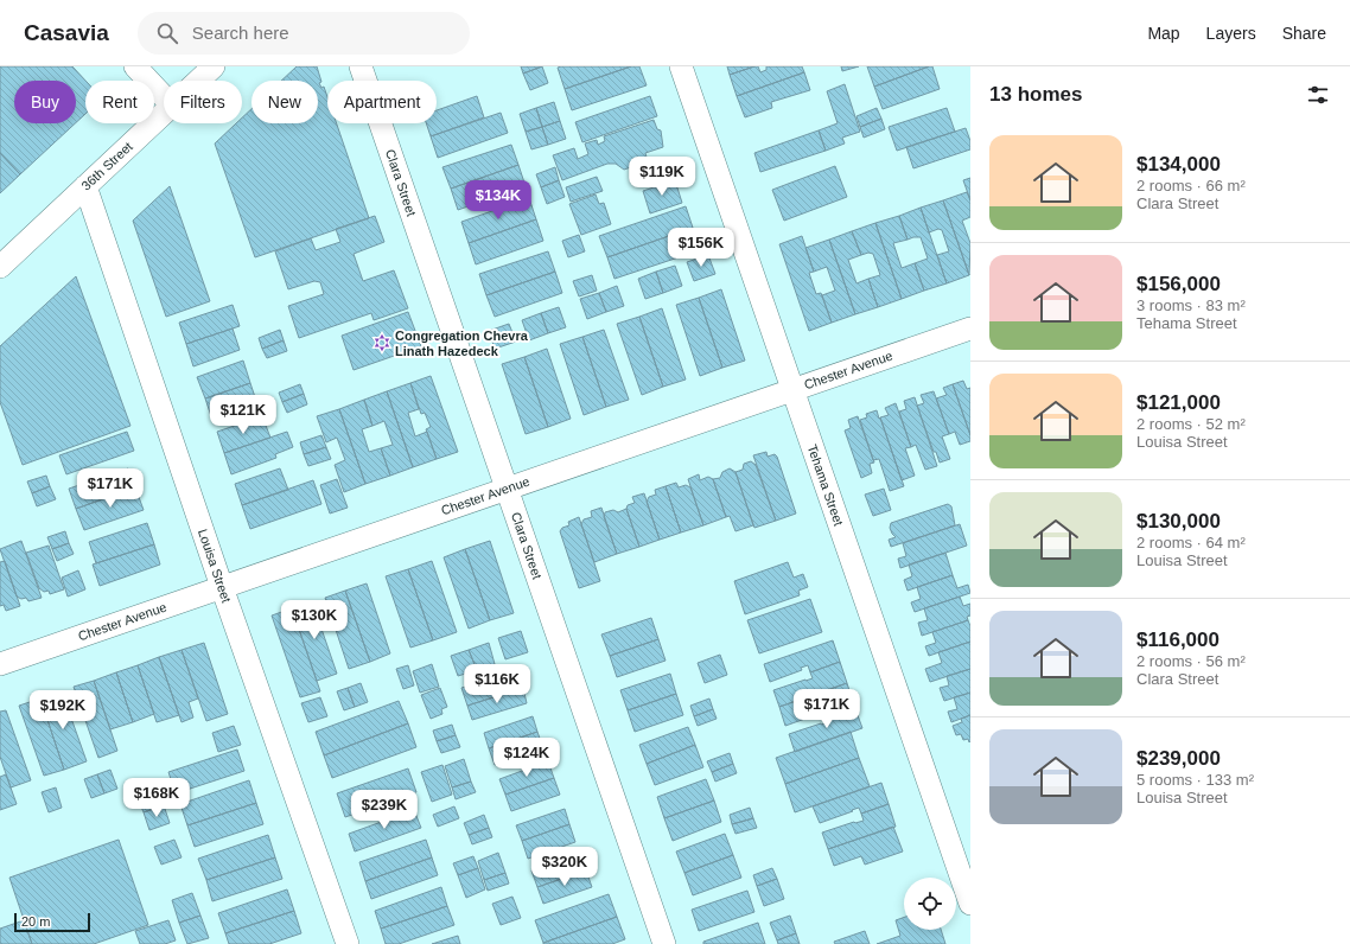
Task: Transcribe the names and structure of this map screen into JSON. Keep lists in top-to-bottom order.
{
  "streets": {
    "street": [
      "36th Street",
      "Clara Street",
      "Chester Avenue",
      "Tehama Street",
      "Louisa Street"
    ]
  },
  "crossings": [
    ["36th Street", "Louisa Street"],
    ["Clara Street", "Chester Avenue"],
    ["Chester Avenue", "Tehama Street"],
    ["Chester Avenue", "Louisa Street"]
  ],
  "places": {
    "synagogue": ["Congregation Chevra Linath Hazedeck"]
  },
  "scale_bar": "20 m",
  "page": {
    "header": "Casavia",
    "search": "Search here",
    "nav": ["Map", "Layers", "Share"],
    "heading": "13 homes",
    "chip": [
      "Buy",
      "Rent",
      "Filters",
      "New",
      "Apartment"
    ],
    "list": [
      {
        "name": "$134,000",
        "note": "2 rooms · 66 m² · Clara Street"
      },
      {
        "name": "$156,000",
        "note": "3 rooms · 83 m² · Tehama Street"
      },
      {
        "name": "$121,000",
        "note": "2 rooms · 52 m² · Louisa Street"
      },
      {
        "name": "$130,000",
        "note": "2 rooms · 64 m² · Louisa Street"
      },
      {
        "name": "$116,000",
        "note": "2 rooms · 56 m² · Clara Street"
      },
      {
        "name": "$239,000",
        "note": "5 rooms · 133 m² · Louisa Street"
      }
    ],
    "price": [
      "$119K",
      "$134K",
      "$156K",
      "$121K",
      "$171K",
      "$130K",
      "$116K",
      "$171K",
      "$192K",
      "$124K",
      "$168K",
      "$239K",
      "$320K"
    ],
    "scale": "20 m"
  }
}
